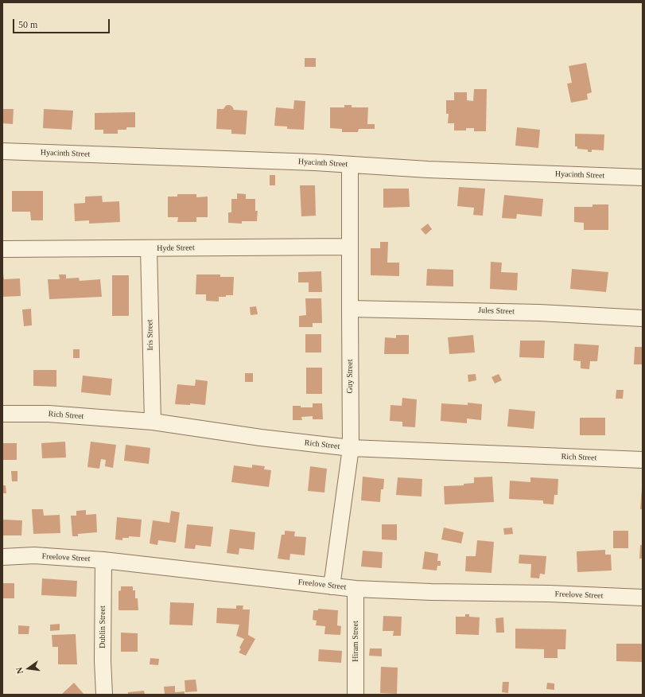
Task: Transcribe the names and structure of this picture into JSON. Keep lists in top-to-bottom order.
{
  "streets": {
    "street": [
      "Hyacinth Street",
      "Hyde Street",
      "Jules Street",
      "Iris Street",
      "Guy Street",
      "Rich Street",
      "Freelove Street",
      "Dublin Street",
      "Hiram Street"
    ]
  },
  "crossings": [
    ["Hyacinth Street", "Guy Street"],
    ["Hyde Street", "Iris Street"],
    ["Hyde Street", "Guy Street"],
    ["Jules Street", "Guy Street"],
    ["Iris Street", "Rich Street"],
    ["Guy Street", "Rich Street"],
    ["Guy Street", "Freelove Street"],
    ["Freelove Street", "Dublin Street"],
    ["Freelove Street", "Hiram Street"]
  ],
  "scale_bar": "50 m",
  "north": "left"
}
